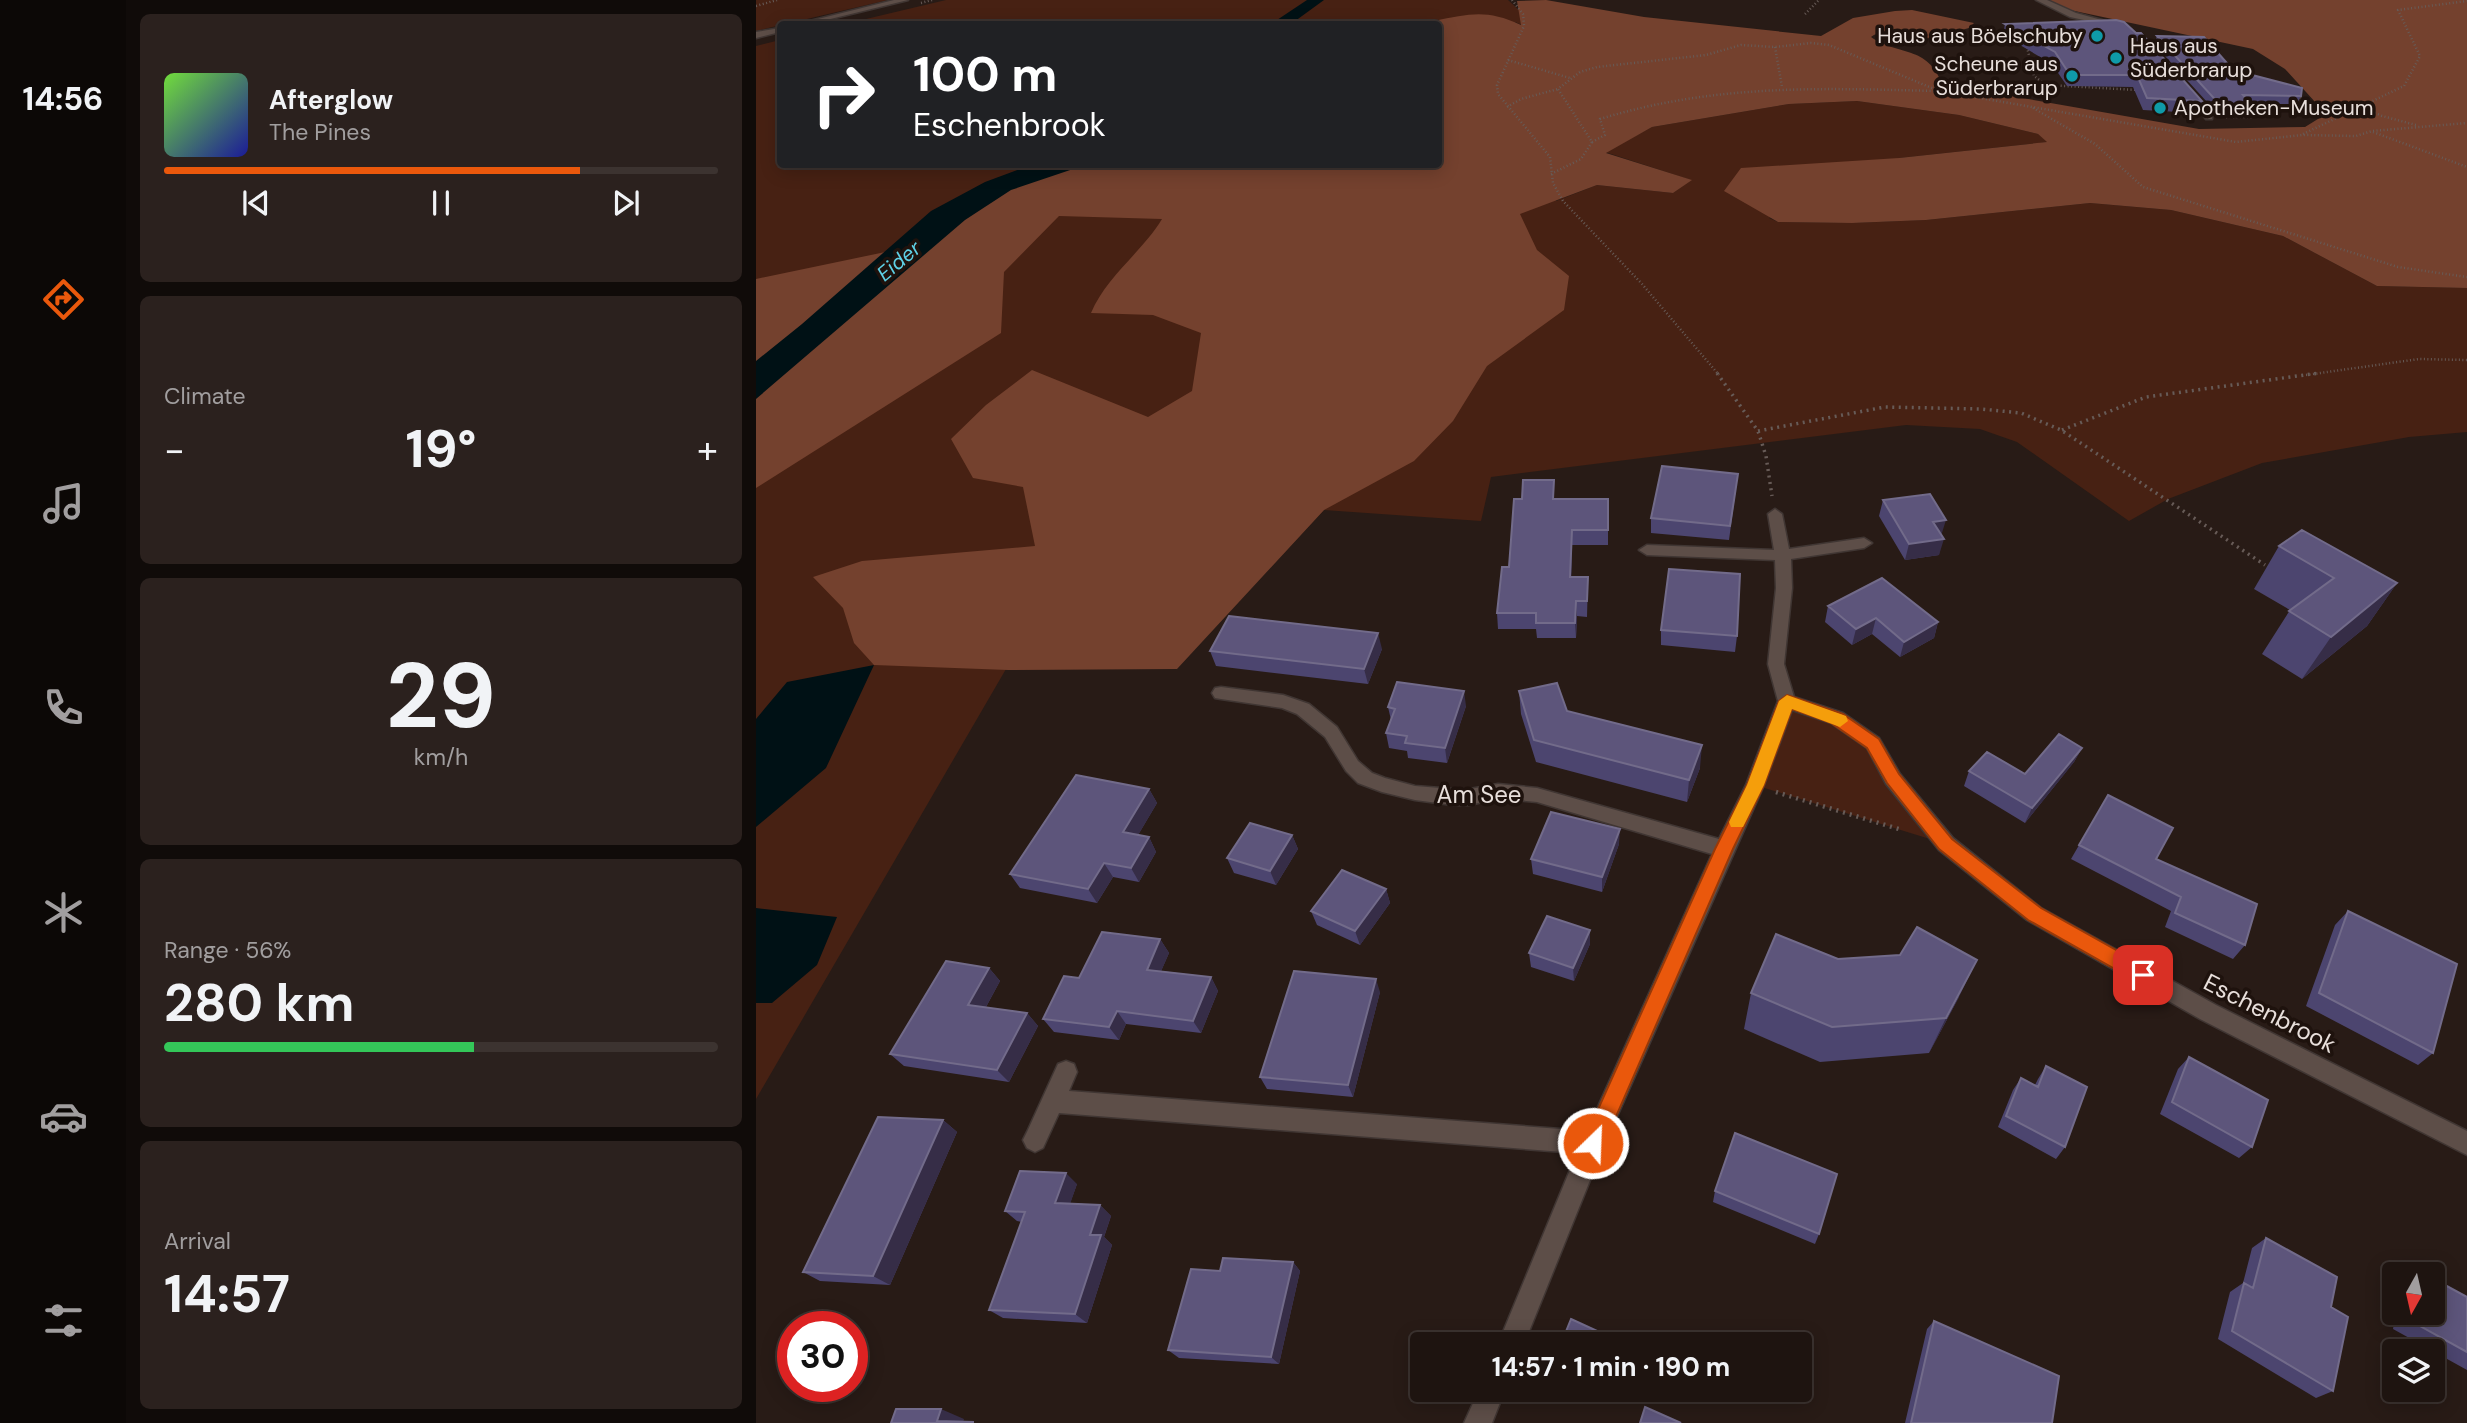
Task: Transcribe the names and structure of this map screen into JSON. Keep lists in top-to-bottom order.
{
  "streets": {
    "street": ["Am See", "Eschenbrook"]
  },
  "water": ["Eider"],
  "places": [
    "Haus aus Böelschuby",
    "Haus aus Süderbrarup",
    "Scheune aus Süderbrarup",
    "Apotheken-Museum"
  ],
  "north": "bottom",
  "page": {
    "tabs": "14:56",
    "turn": ["100 m", "Eschenbrook"],
    "song": ["Afterglow", "The Pines"],
    "tile": [
      "Climate",
      ["29", "km/h"],
      ["Range · 56%", "280 km"],
      ["Arrival", "14:57"]
    ],
    "heat": ["−", "19°", "+"],
    "limit": "30",
    "trip": "14:57 · 1 min · 190 m"
  }
}
